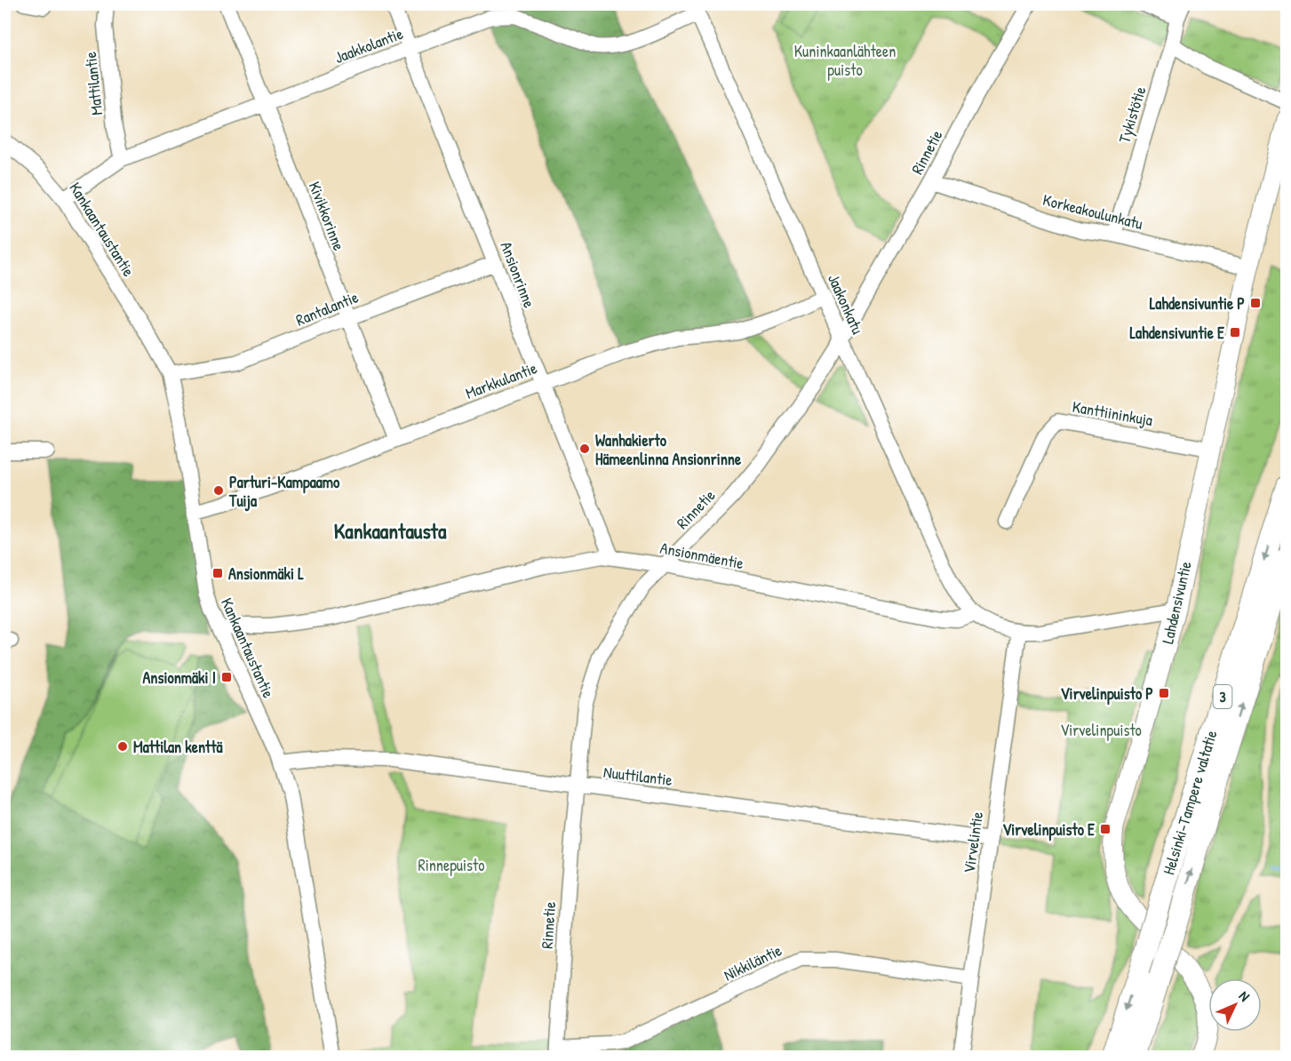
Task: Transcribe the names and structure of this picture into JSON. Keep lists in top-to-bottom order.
{
  "streets": {
    "highway": ["3", "Helsinki-Tampere valtatie"],
    "main road": ["Lahdensivuntie"],
    "street": [
      "Jaakkolantie",
      "Mattilantie",
      "Tykistötie",
      "Rinnetie",
      "Korkeakoulunkatu",
      "Kivikkorinne",
      "Kankaantaustantie",
      "Ansionrinne",
      "Jaakonkatu",
      "Rantalantie",
      "Markkulantie",
      "Kanttiininkuja",
      "Ansionmäentie",
      "Nuuttilantie",
      "Virvelintie",
      "Nikkiläntie"
    ]
  },
  "crossings": [
    ["Jaakkolantie", "Mattilantie"],
    ["Jaakkolantie", "Kivikkorinne"],
    ["Jaakkolantie", "Kankaantaustantie"],
    ["Jaakkolantie", "Ansionrinne"],
    ["Jaakkolantie", "Jaakonkatu"],
    ["Tykistötie", "Korkeakoulunkatu"],
    ["Rinnetie", "Korkeakoulunkatu"],
    ["Rinnetie", "Jaakonkatu"],
    ["Rinnetie", "Ansionmäentie"],
    ["Rinnetie", "Nuuttilantie"],
    ["Rinnetie", "Nikkiläntie"],
    ["Korkeakoulunkatu", "Lahdensivuntie"],
    ["Kivikkorinne", "Rantalantie"],
    ["Kivikkorinne", "Markkulantie"],
    ["Kankaantaustantie", "Rantalantie"],
    ["Kankaantaustantie", "Markkulantie"],
    ["Kankaantaustantie", "Ansionmäentie"],
    ["Kankaantaustantie", "Nuuttilantie"],
    ["Ansionrinne", "Rantalantie"],
    ["Ansionrinne", "Markkulantie"],
    ["Ansionrinne", "Ansionmäentie"],
    ["Jaakonkatu", "Markkulantie"],
    ["Jaakonkatu", "Ansionmäentie"],
    ["Kanttiininkuja", "Lahdensivuntie"],
    ["Nuuttilantie", "Virvelintie"],
    ["Virvelintie", "Nikkiläntie"]
  ],
  "districts": ["Kankaantausta"],
  "parks": ["Kuninkaanlähteen puisto", "Virvelinpuisto", "Rinnepuisto"],
  "places": {
    "transit": [
      "Lahdensivuntie P",
      "Lahdensivuntie E",
      "Ansionmäki L",
      "Ansionmäki I",
      "Virvelinpuisto P",
      "Virvelinpuisto E"
    ],
    "other": ["Wanhakierto Hämeenlinna Ansionrinne", "Parturi-Kampaamo Tuija", "Mattilan kenttä"]
  },
  "north": "top right"
}
